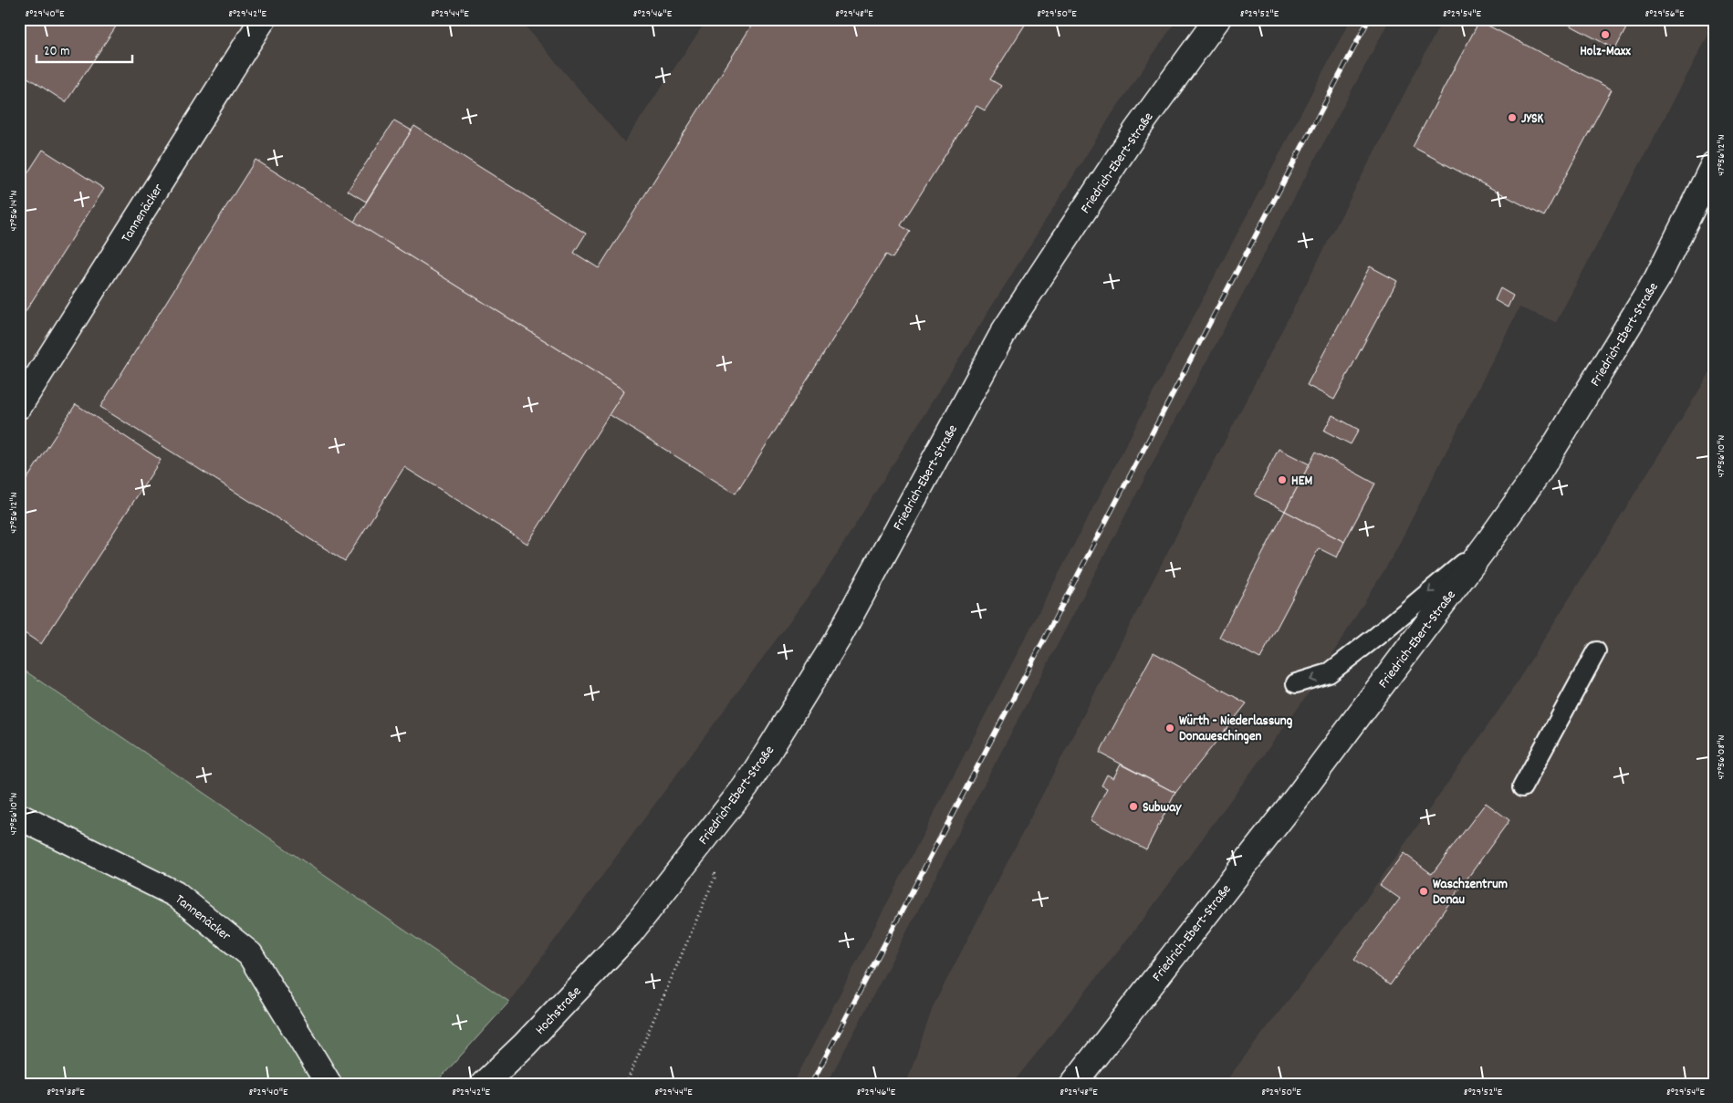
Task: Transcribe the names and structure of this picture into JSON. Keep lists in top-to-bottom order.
{
  "streets": {
    "street": ["Friedrich-Ebert-Straße", "Tannenäcker", "Hochstraße"]
  },
  "crossings": [
    ["Friedrich-Ebert-Straße", "Hochstraße"]
  ],
  "places": [
    "Holz-Maxx",
    "JYSK",
    "HEM",
    "Würth - Niederlassung Donaueschingen",
    "Subway",
    "Waschzentrum Donau"
  ],
  "scale_bar": "20 m",
  "coordinates": [
    "8°29'40\"E",
    "8°29'42\"E",
    "8°29'44\"E",
    "8°29'46\"E",
    "8°29'48\"E",
    "8°29'50\"E",
    "8°29'52\"E",
    "8°29'54\"E",
    "8°29'56\"E",
    "47°56'12\"N",
    "47°56'14\"N",
    "47°56'10\"N",
    "47°56'08\"N",
    "8°29'38\"E"
  ]
}
